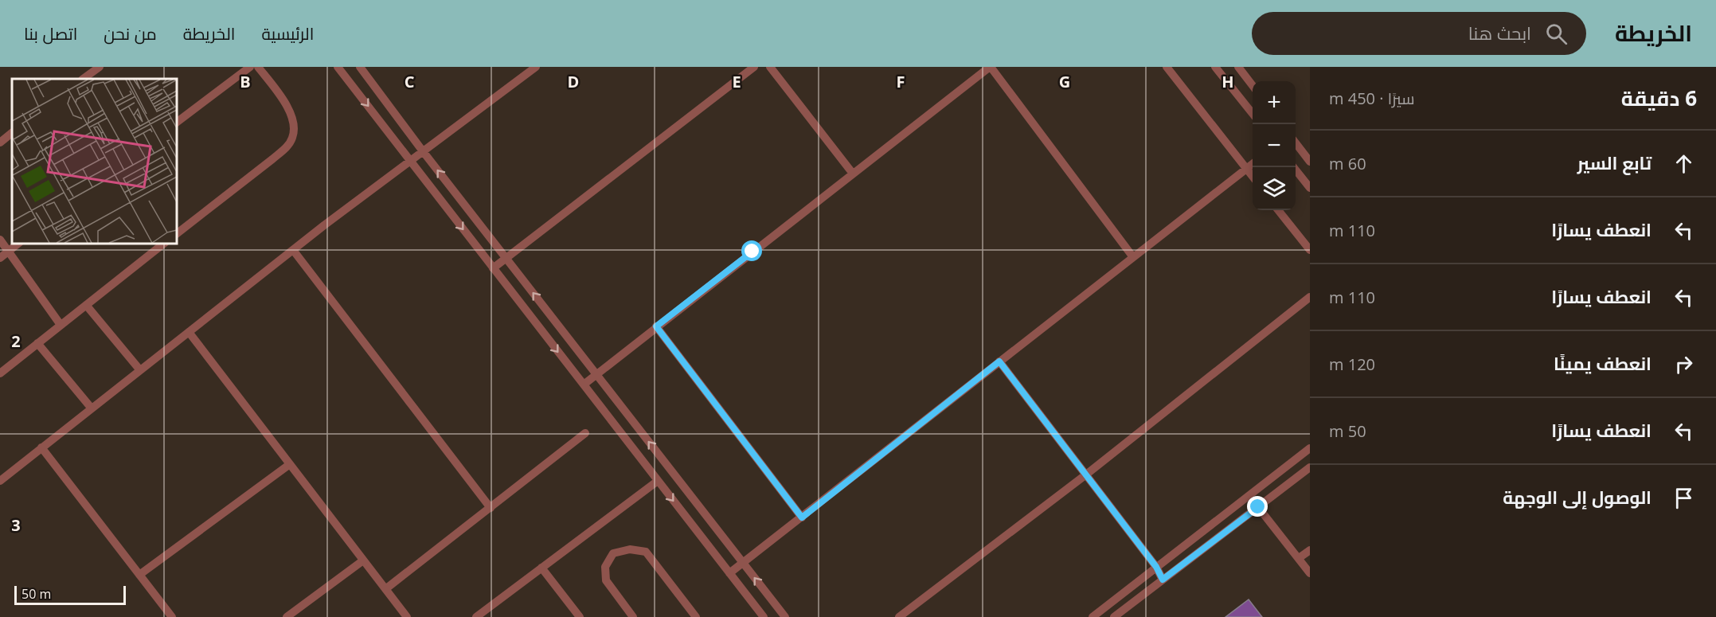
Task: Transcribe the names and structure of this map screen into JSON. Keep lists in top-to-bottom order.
{
  "scale_bar": "50 m",
  "page": {
    "header": "الخريطة",
    "search": "ابحث هنا",
    "nav": [
      "الرئيسية",
      "الخريطة",
      "من نحن",
      "اتصل بنا"
    ],
    "heading": ["6 دقيقة", "سيرًا · 450 m"],
    "map_buttons": ["+", "−"],
    "list": [
      ["تابع السير", "60 m"],
      ["انعطف يسارًا", "110 m"],
      ["انعطف يسارًا", "110 m"],
      ["انعطف يمينًا", "120 m"],
      ["انعطف يسارًا", "50 m"],
      "الوصول إلى الوجهة"
    ],
    "scale": "50 m"
  },
  "grid": {
    "columns": [
      "B",
      "C",
      "D",
      "E",
      "F",
      "G",
      "H"
    ],
    "rows": ["2", "3"]
  }
}
